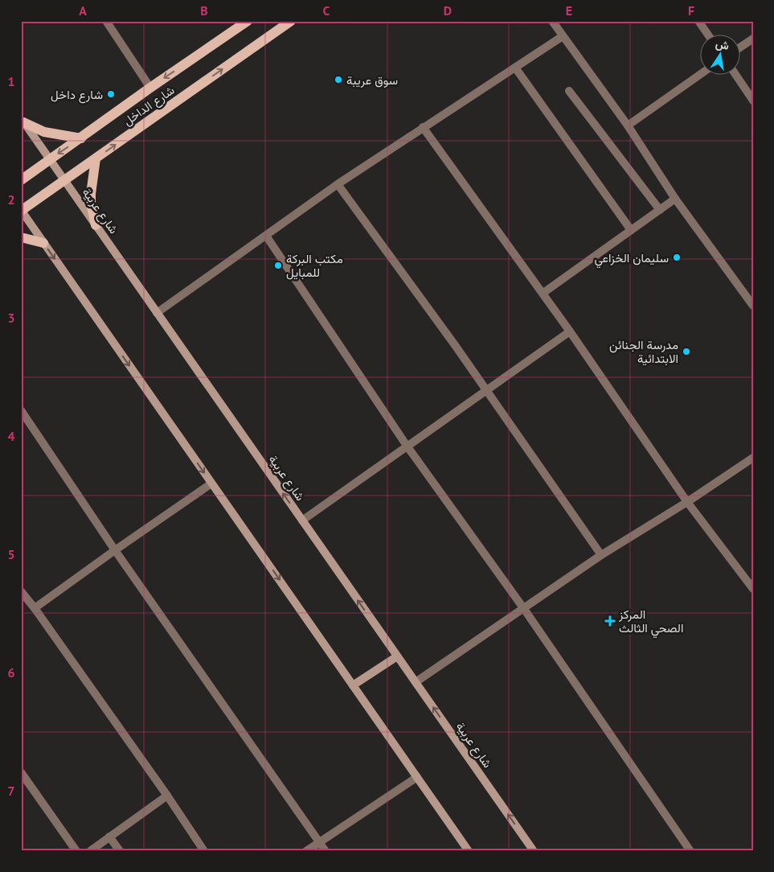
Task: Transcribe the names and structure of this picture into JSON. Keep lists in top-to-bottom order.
{
  "streets": {
    "main road": ["شارع الداخل", "شارع عربية"]
  },
  "crossings": [
    ["شارع الداخل", "شارع عربية"]
  ],
  "places": {
    "other": [
      "سوق عريبة",
      "شارع داخل",
      "سليمان الخزاعي",
      "مكتب البركة للمبايل",
      "مدرسة الجنائن الابتدائية"
    ],
    "health": ["المركز الصحي الثالث"]
  },
  "north": "top",
  "grid": {
    "columns": [
      "A",
      "B",
      "C",
      "D",
      "E",
      "F"
    ],
    "rows": [
      "1",
      "2",
      "3",
      "4",
      "5",
      "6",
      "7"
    ]
  }
}
